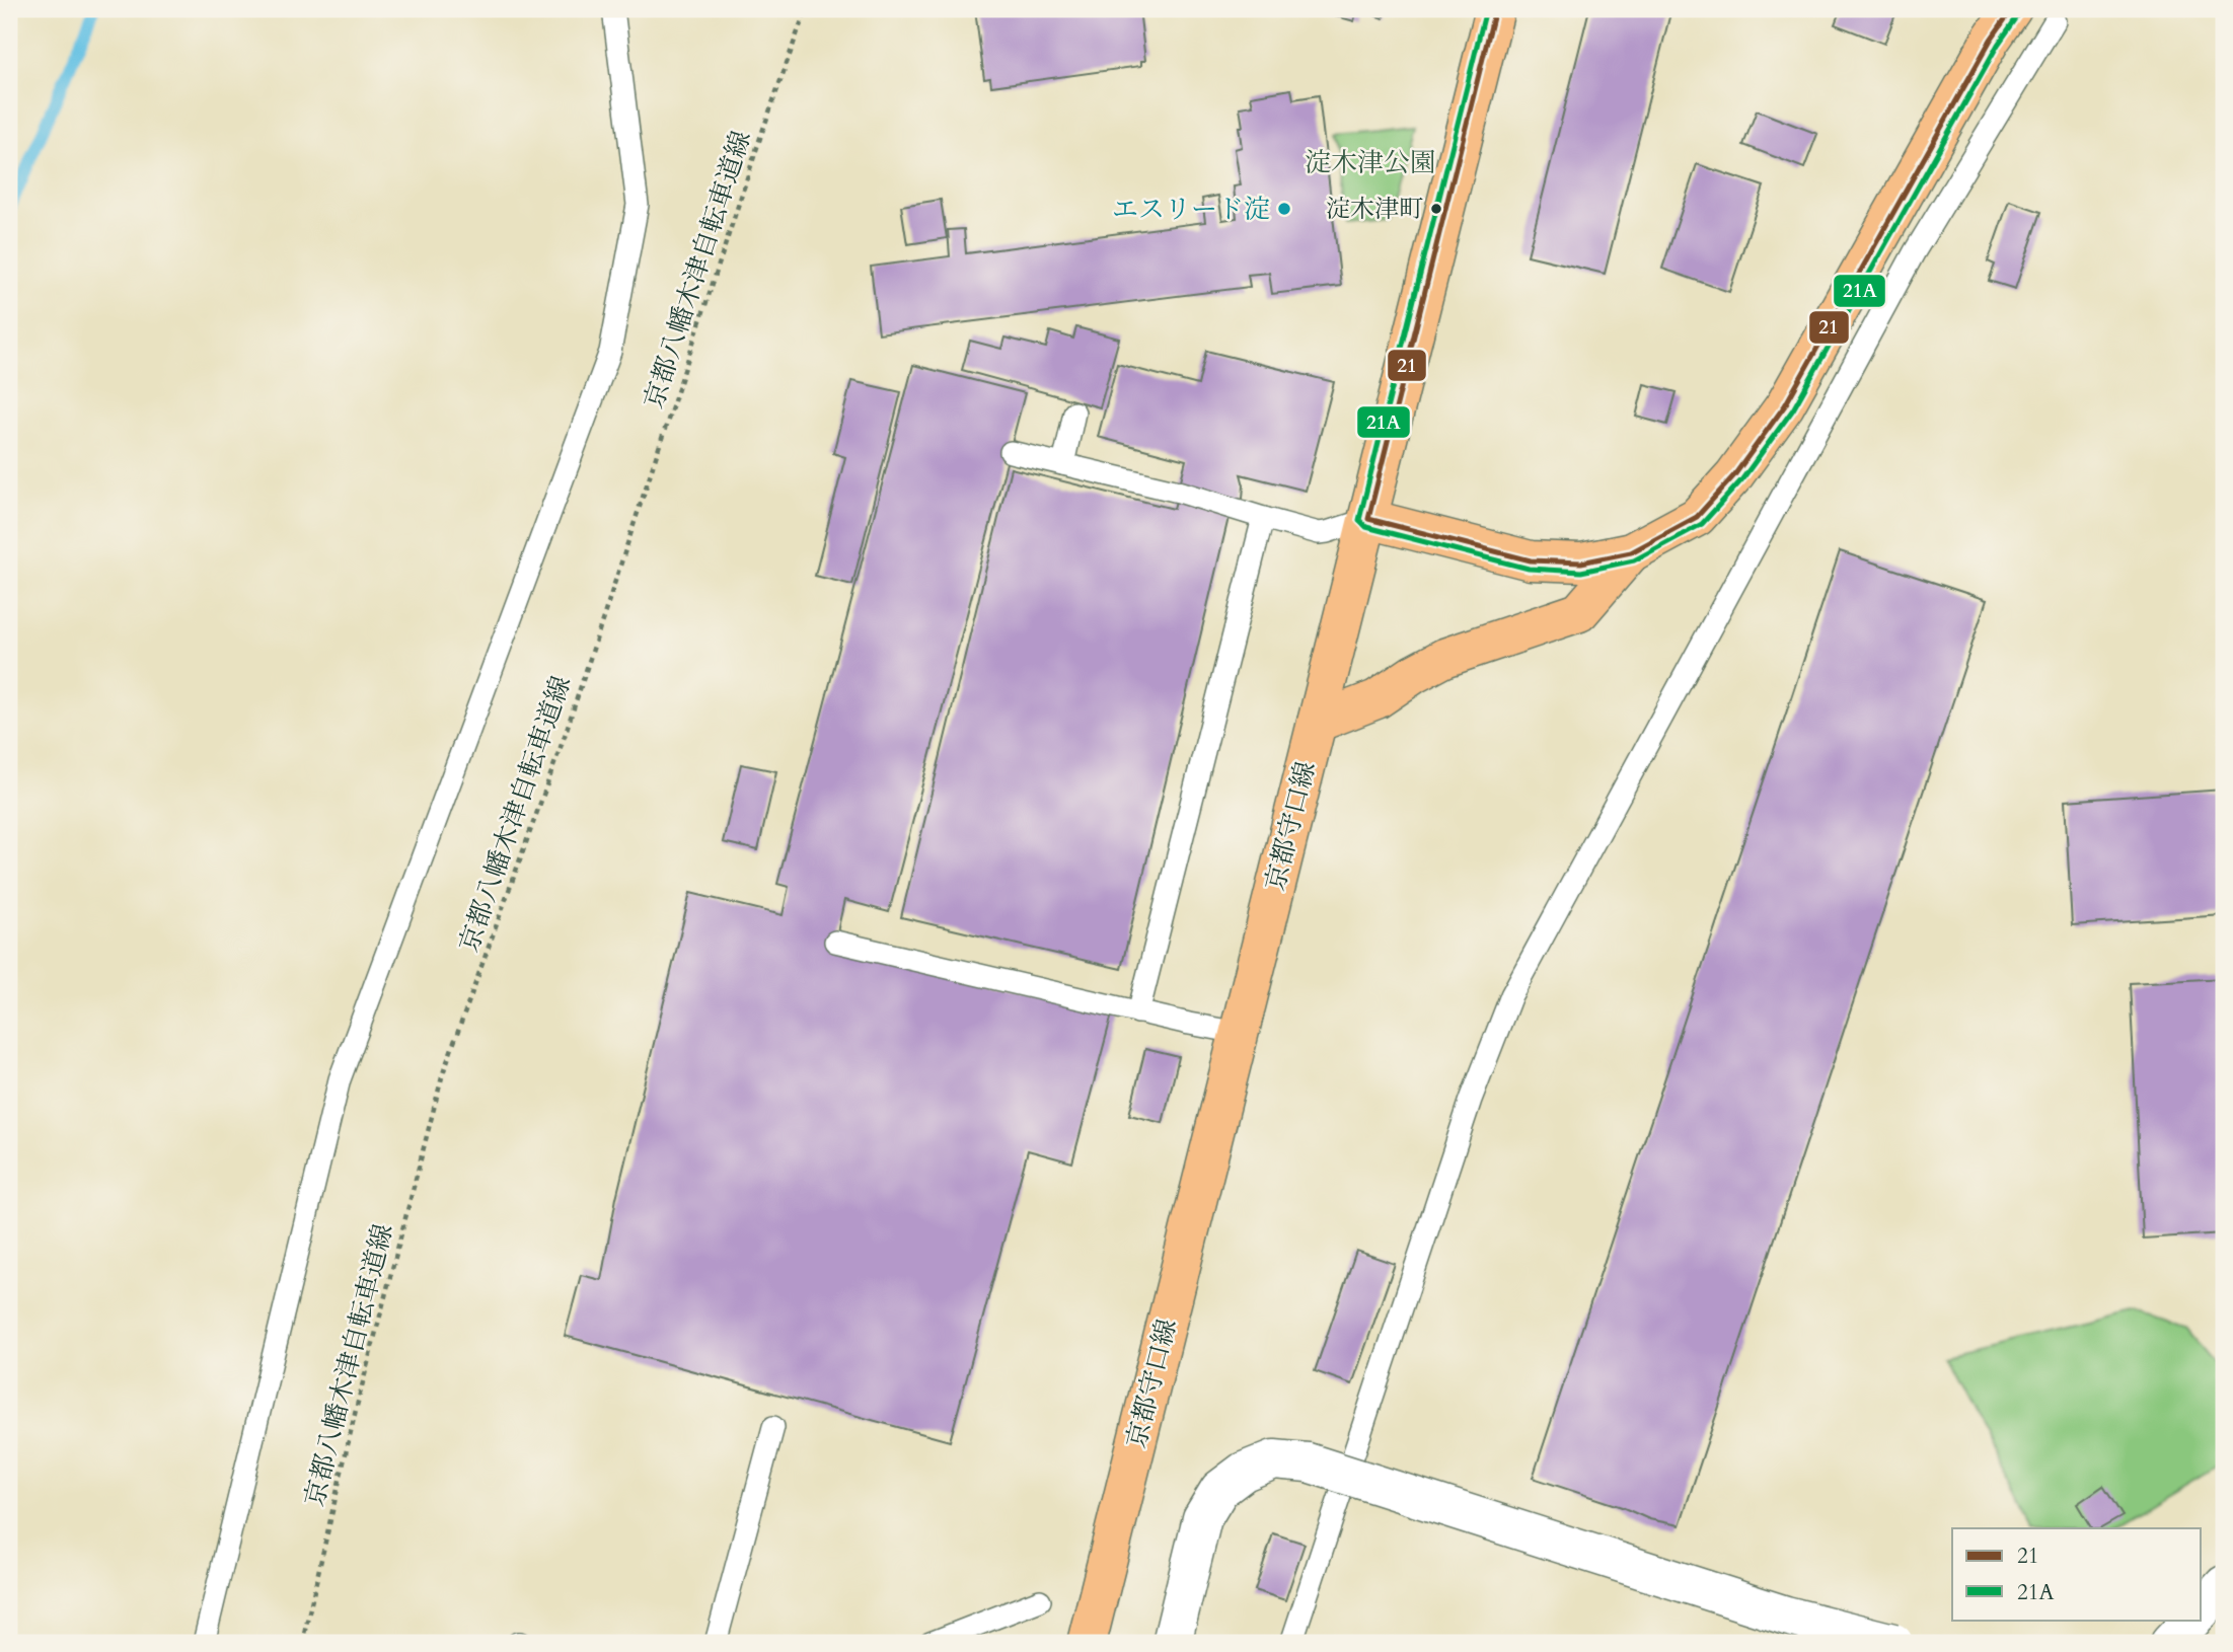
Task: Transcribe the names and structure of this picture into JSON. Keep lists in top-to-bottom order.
{
  "streets": {
    "main road": ["京都守口線"],
    "path": ["京都八幡木津自転車道線"]
  },
  "parks": ["淀木津公園"],
  "places": ["エスリード淀", "淀木津町"],
  "lines": ["transit line 21", "transit line 21A"],
  "legend": ["21", "21A"]
}
